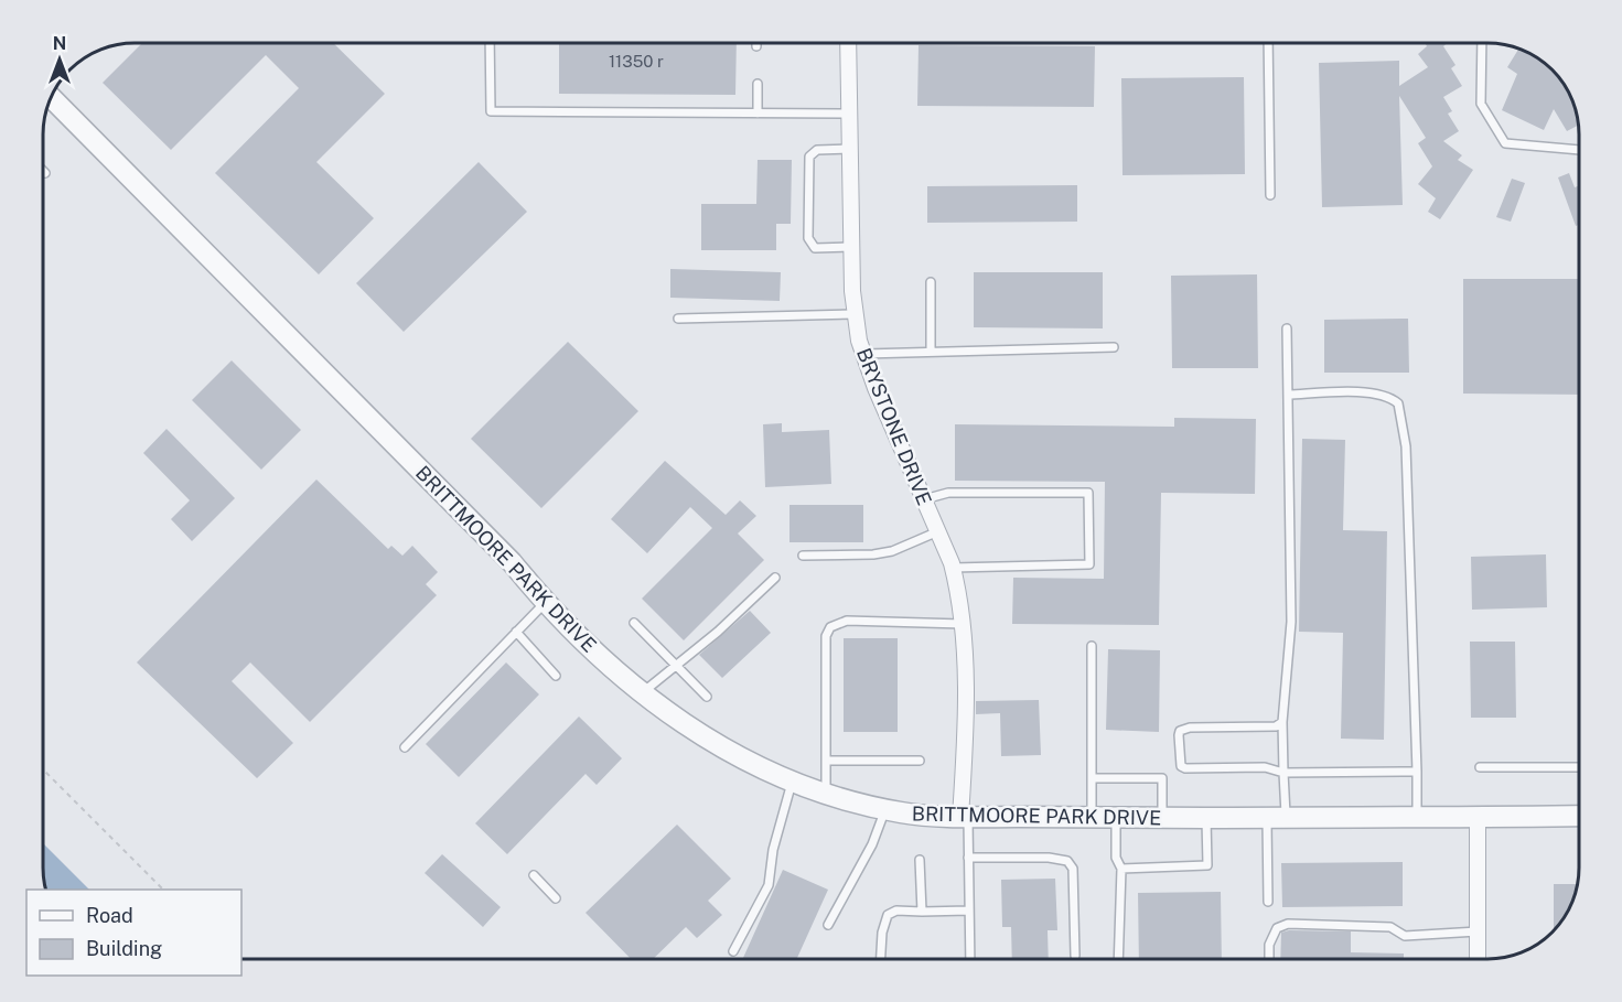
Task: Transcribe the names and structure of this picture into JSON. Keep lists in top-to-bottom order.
{
  "streets": {
    "street": ["BRYSTONE DRIVE", "BRITTMOORE PARK DRIVE"]
  },
  "crossings": [
    ["BRYSTONE DRIVE", "BRITTMOORE PARK DRIVE"]
  ],
  "house_numbers": ["11350 r"],
  "legend": ["Road", "Building"],
  "north": "top"
}
